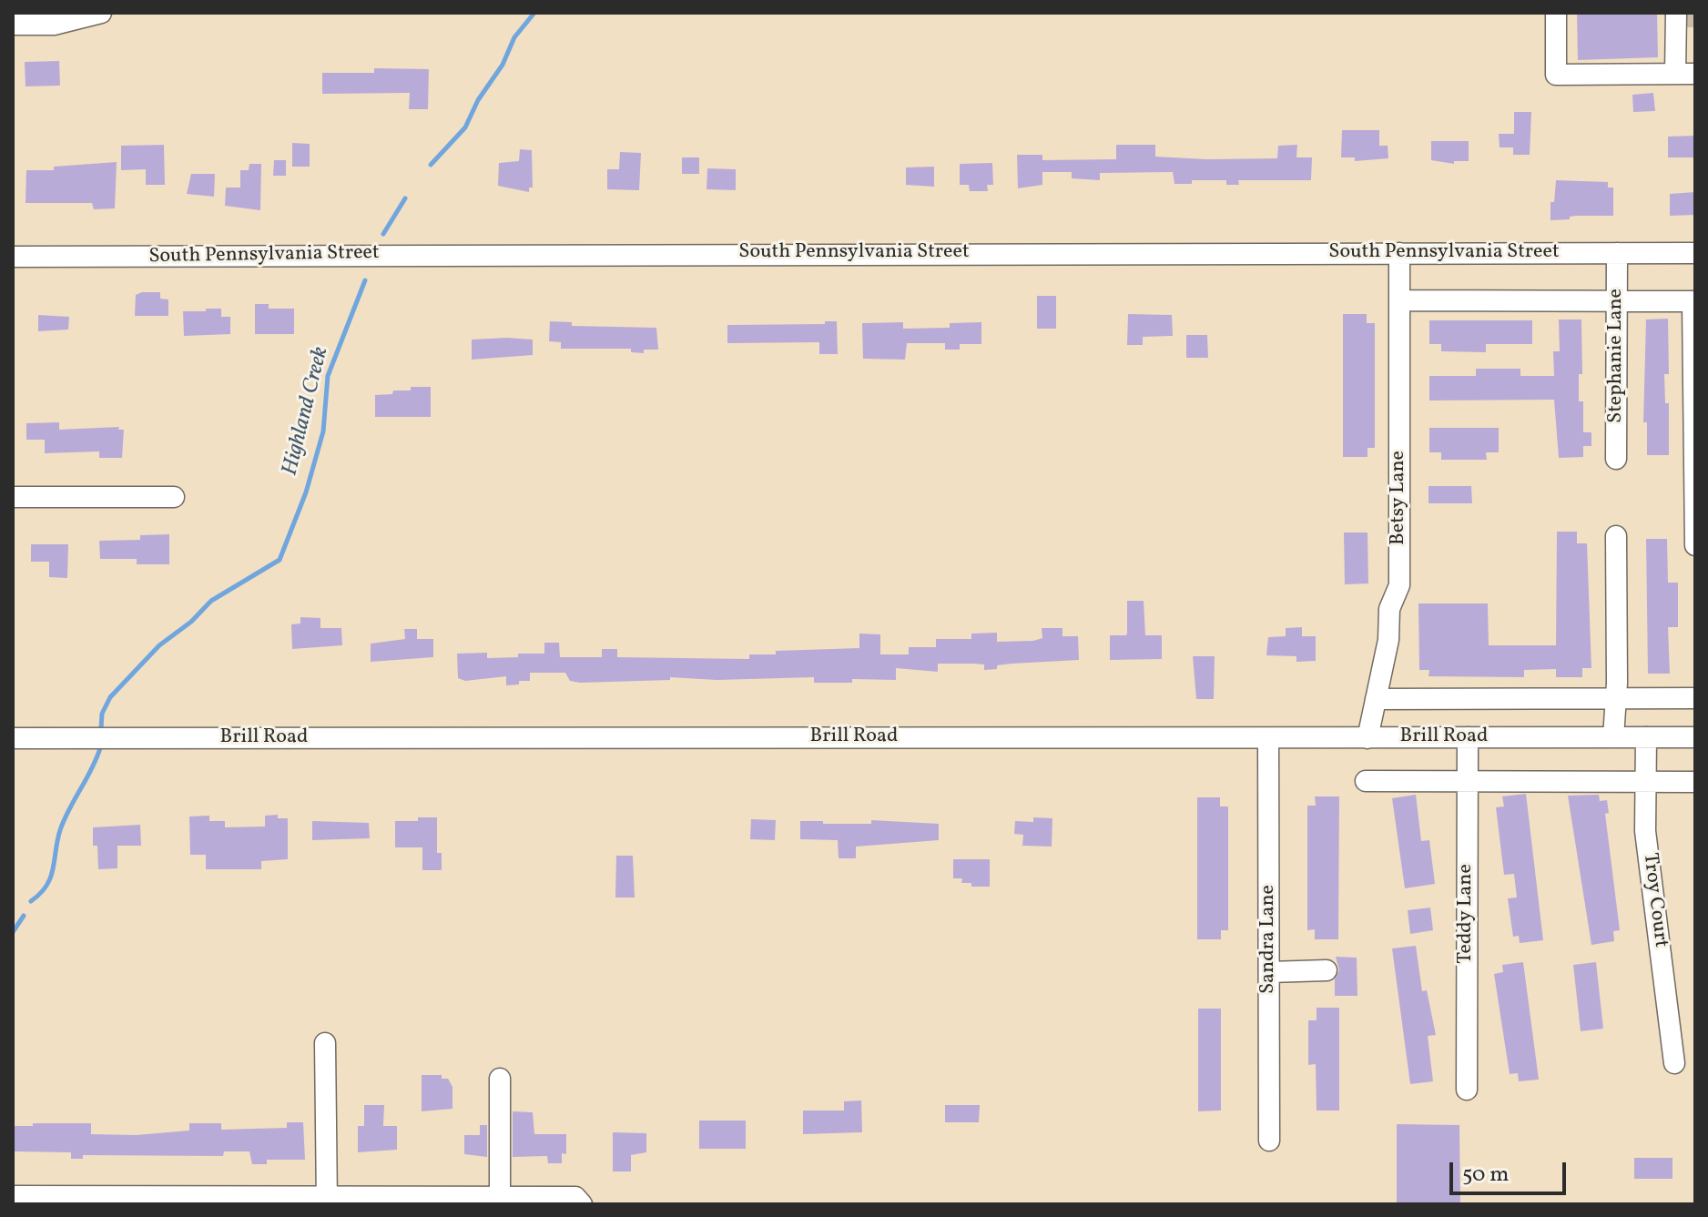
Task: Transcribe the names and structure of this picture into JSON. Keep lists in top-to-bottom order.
{
  "streets": {
    "street": [
      "South Pennsylvania Street",
      "Stephanie Lane",
      "Betsy Lane",
      "Brill Road",
      "Troy Court",
      "Teddy Lane",
      "Sandra Lane"
    ]
  },
  "crossings": [
    ["South Pennsylvania Street", "Stephanie Lane"],
    ["South Pennsylvania Street", "Betsy Lane"],
    ["Betsy Lane", "Brill Road"],
    ["Brill Road", "Troy Court"],
    ["Brill Road", "Teddy Lane"],
    ["Brill Road", "Sandra Lane"]
  ],
  "water": ["Highland Creek"],
  "scale_bar": "50 m"
}
